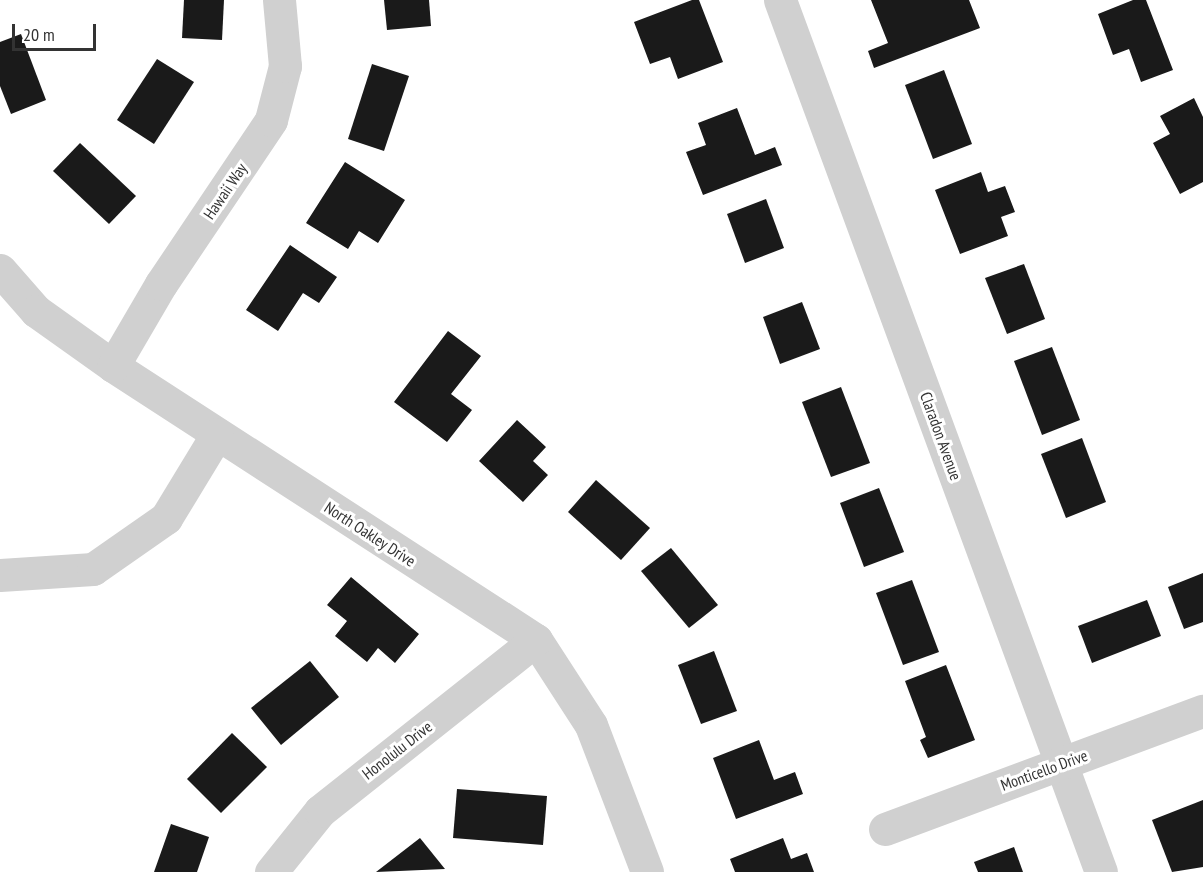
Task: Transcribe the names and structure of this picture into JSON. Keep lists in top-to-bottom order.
{
  "streets": {
    "street": [
      "Hawaii Way",
      "Claradon Avenue",
      "North Oakley Drive",
      "Honolulu Drive",
      "Monticello Drive"
    ]
  },
  "crossings": [
    ["Hawaii Way", "North Oakley Drive"],
    ["Claradon Avenue", "Monticello Drive"],
    ["North Oakley Drive", "Honolulu Drive"]
  ],
  "scale_bar": "20 m"
}
